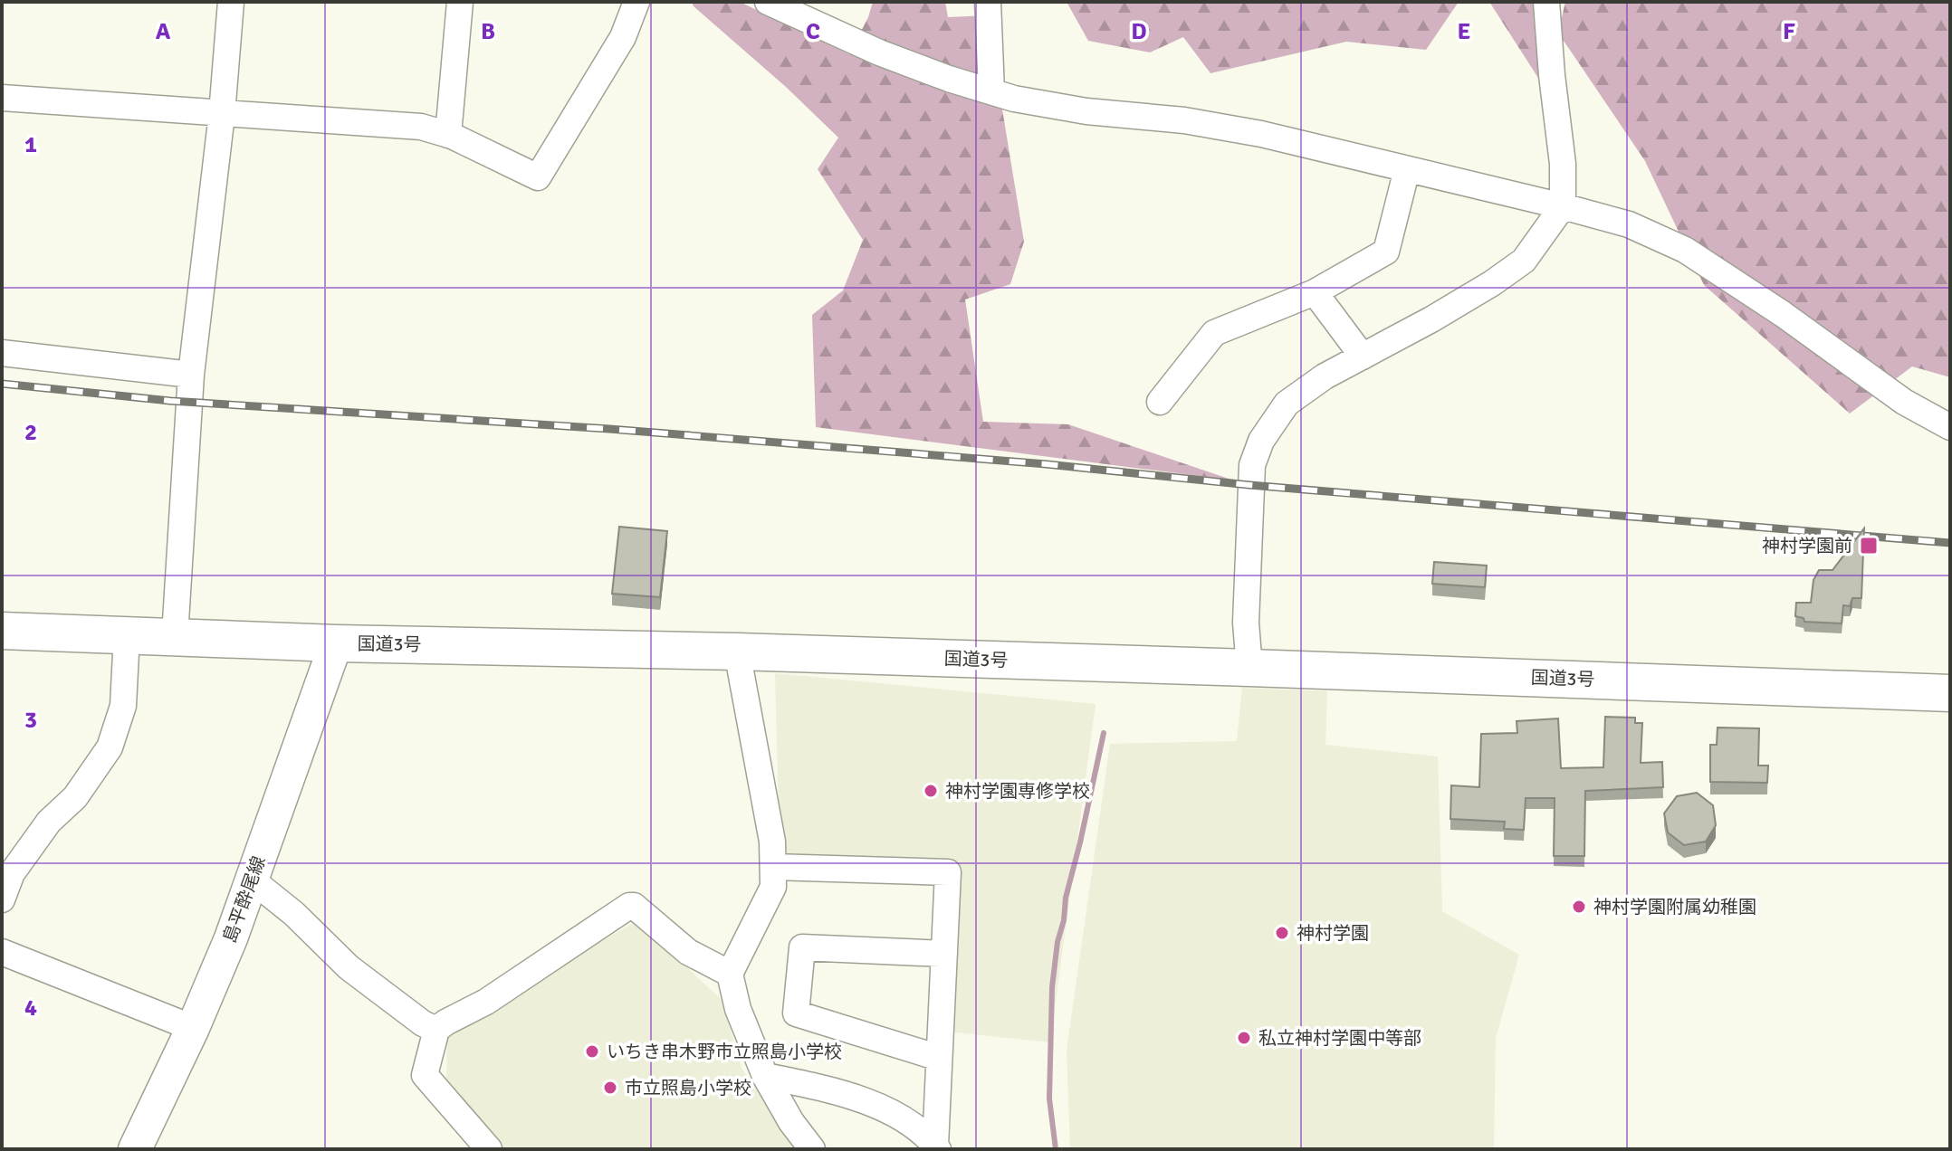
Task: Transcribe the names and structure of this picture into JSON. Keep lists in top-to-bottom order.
{
  "streets": {
    "highway": ["国道3号"],
    "main road": ["島平酔尾線"]
  },
  "crossings": [
    ["国道3号", "島平酔尾線"]
  ],
  "places": {
    "transit": ["神村学園前"],
    "other": [
      "神村学園専修学校",
      "神村学園附属幼稚園",
      "神村学園",
      "私立神村学園中等部",
      "いちき串木野市立照島小学校",
      "市立照島小学校"
    ]
  },
  "grid": {
    "columns": [
      "A",
      "B",
      "C",
      "D",
      "E",
      "F"
    ],
    "rows": [
      "1",
      "2",
      "3",
      "4"
    ]
  }
}
